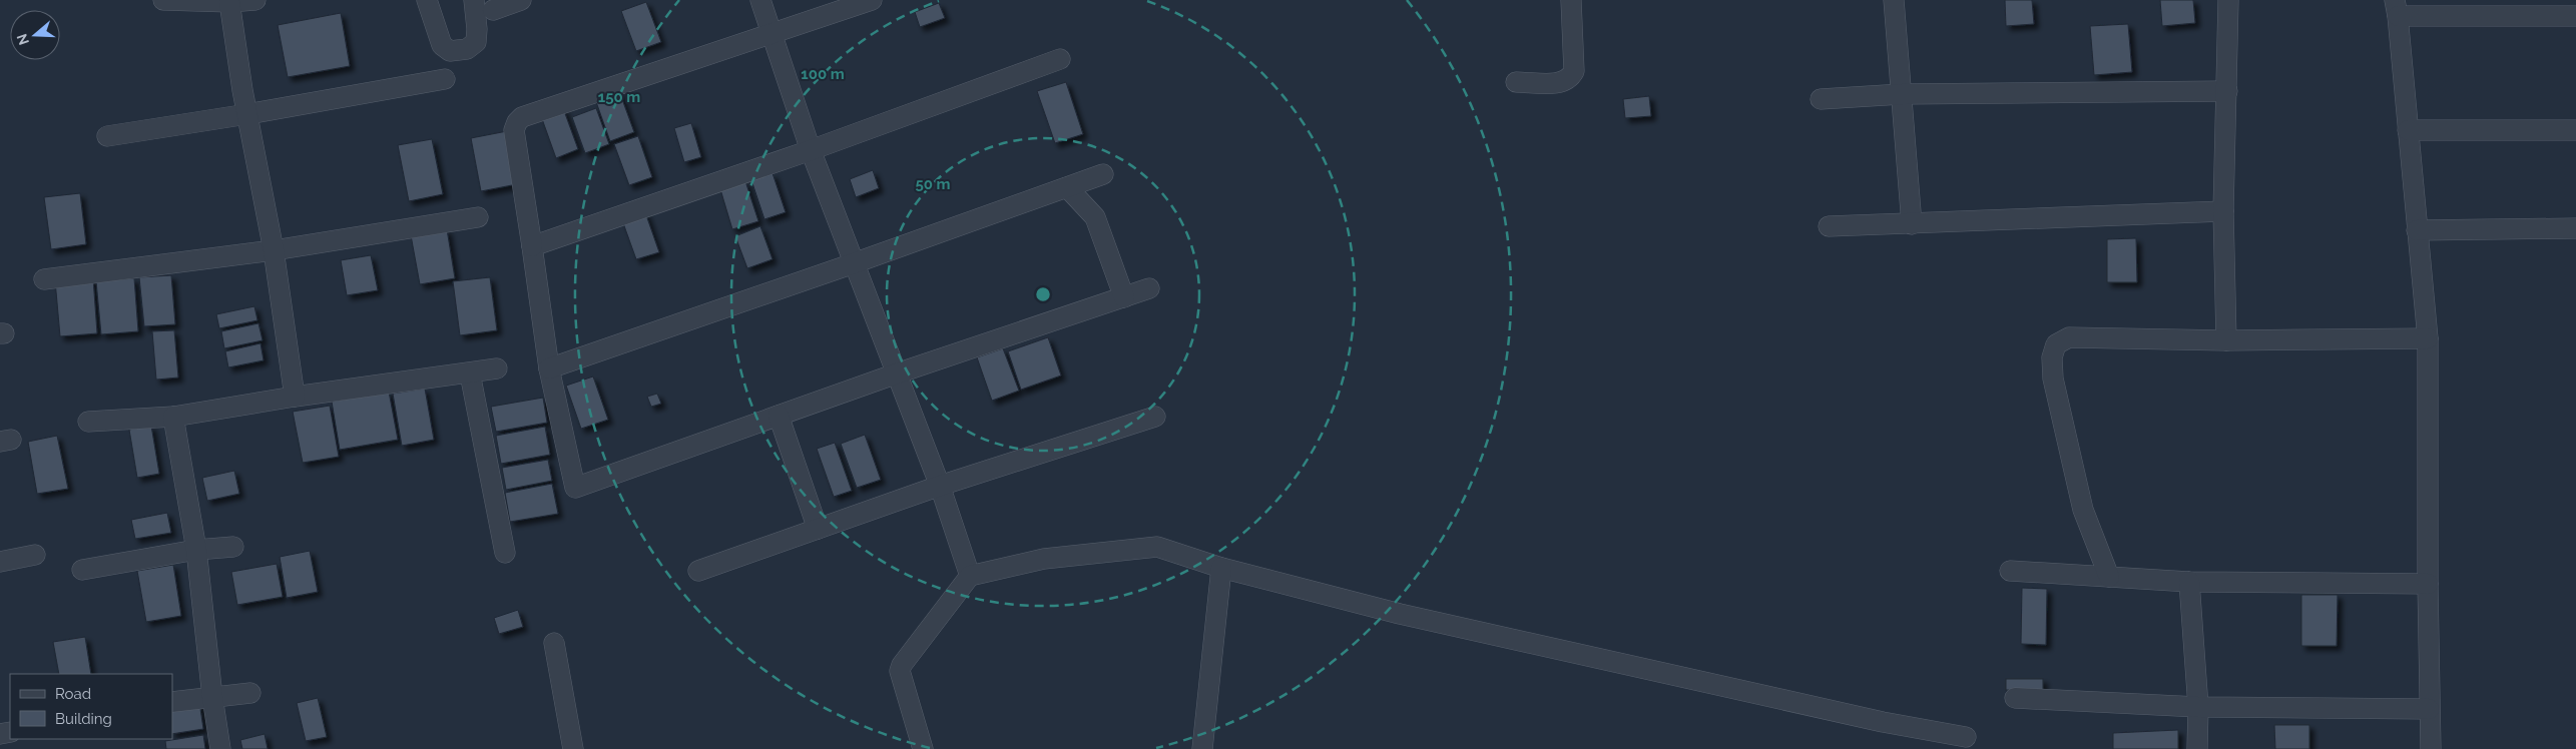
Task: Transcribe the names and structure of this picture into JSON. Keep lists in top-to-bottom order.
{
  "legend": ["Road", "Building"],
  "north": "left",
  "rings": ["100 m", "150 m", "50 m"]
}
